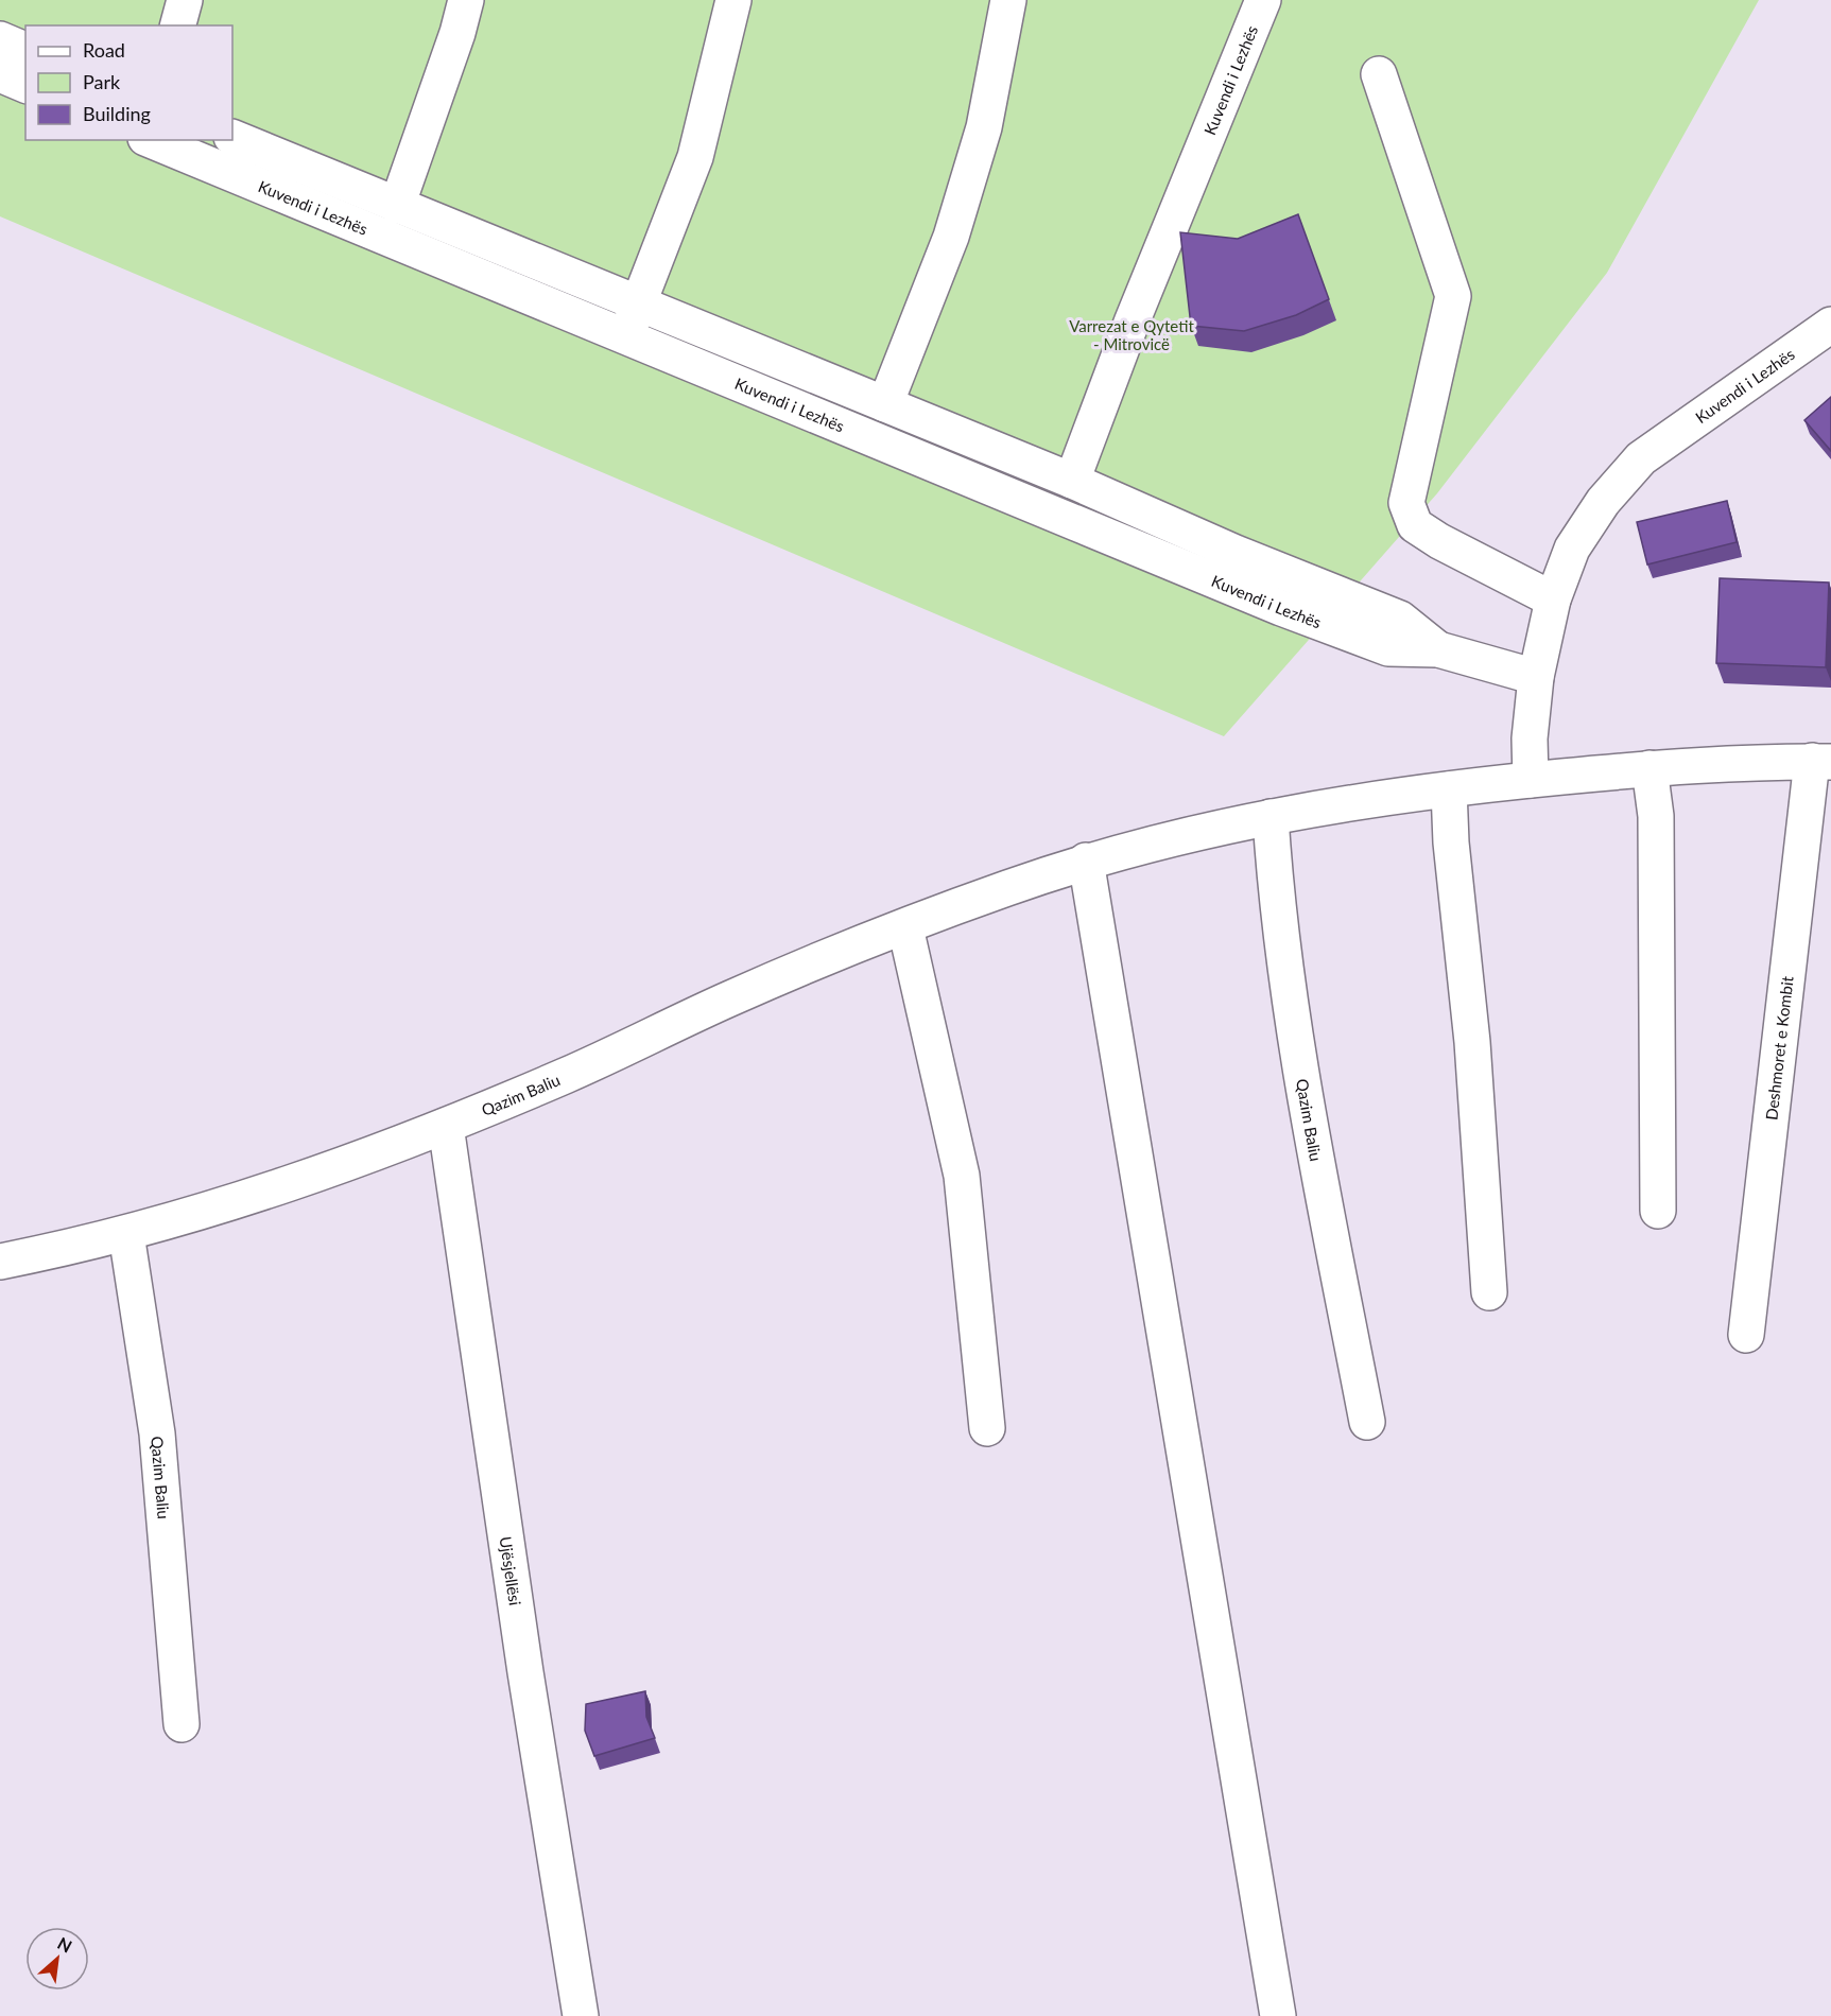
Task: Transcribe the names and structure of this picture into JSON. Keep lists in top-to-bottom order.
{
  "streets": {
    "street": [
      "Kuvendi i Lezhës",
      "Deshmoret e Kombit",
      "Qazim Baliu",
      "Ujësjellësi"
    ]
  },
  "crossings": [
    ["Kuvendi i Lezhës", "Deshmoret e Kombit"],
    ["Deshmoret e Kombit", "Qazim Baliu"],
    ["Qazim Baliu", "Ujësjellësi"]
  ],
  "parks": ["Varrezat e Qytetit - Mitrovicë"],
  "legend": ["Road", "Park", "Building"],
  "north": "top right"
}
